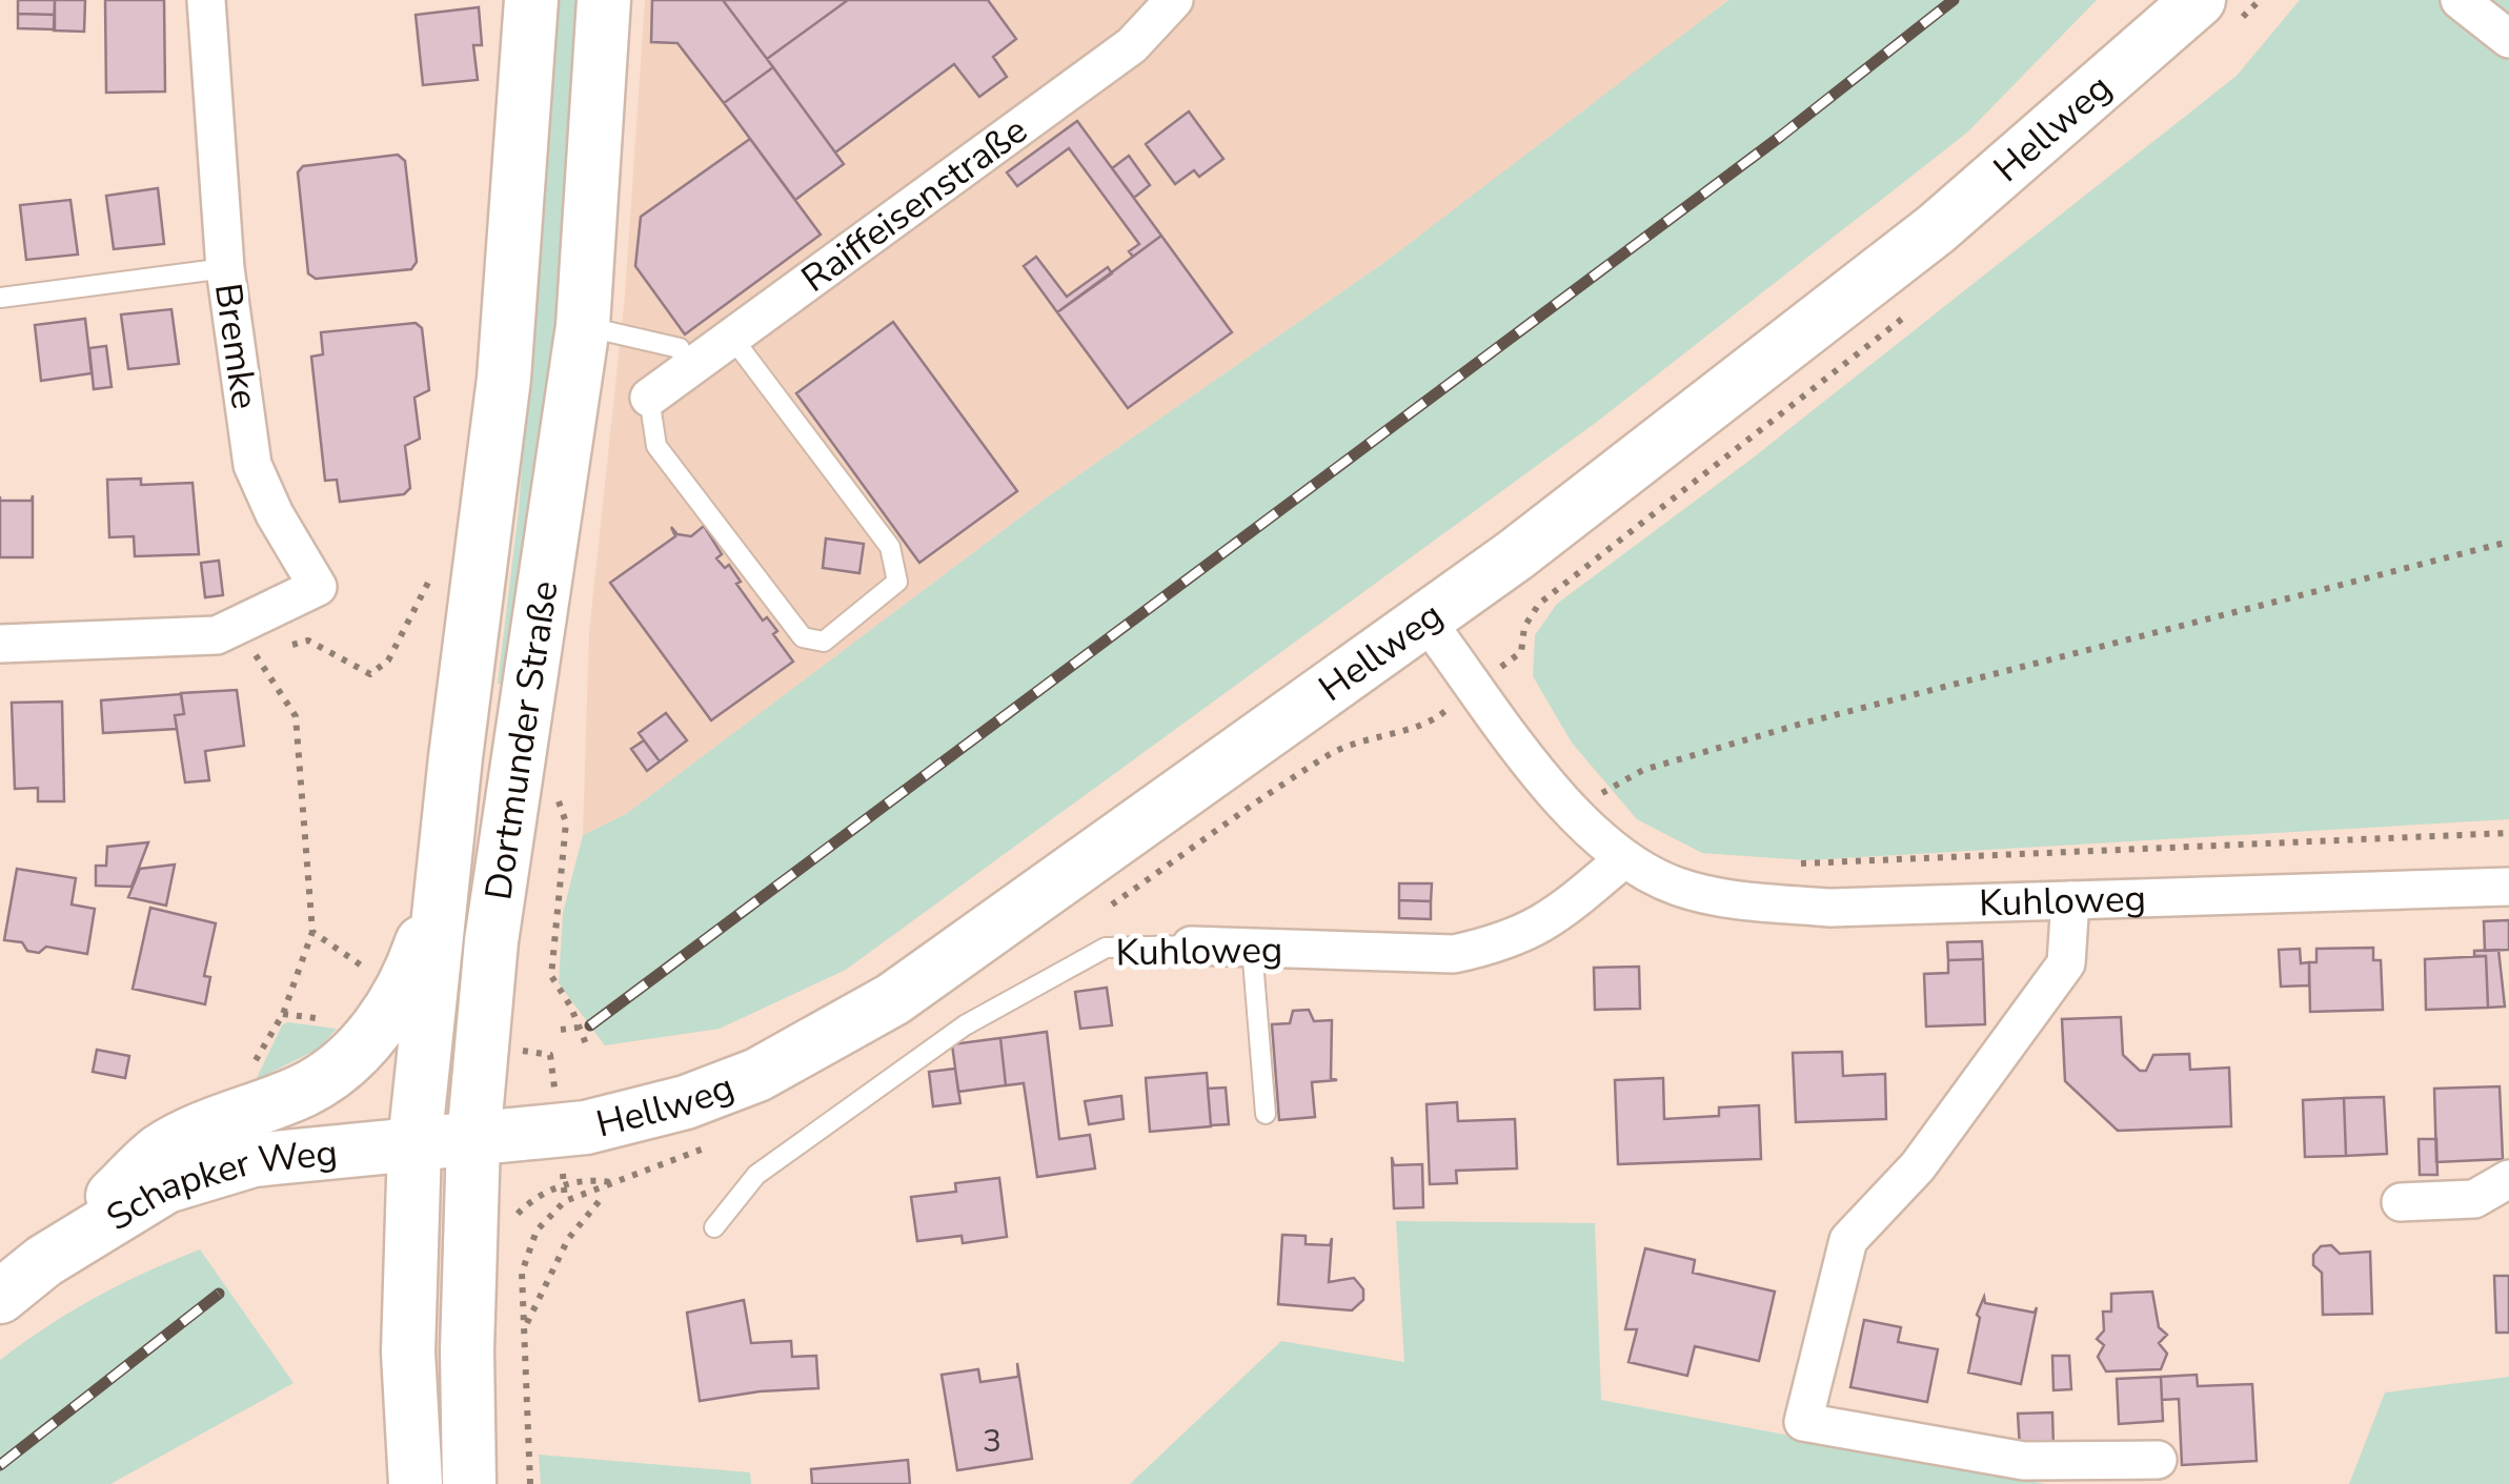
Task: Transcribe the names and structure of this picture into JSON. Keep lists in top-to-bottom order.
{
  "streets": {
    "street": [
      "Hellweg",
      "Raiffeisenstraße",
      "Bremke",
      "Dortmunder Straße",
      "Kuhloweg",
      "Schapker Weg"
    ]
  },
  "crossings": [
    ["Hellweg", "Dortmunder Straße"],
    ["Hellweg", "Kuhloweg"],
    ["Hellweg", "Schapker Weg"],
    ["Dortmunder Straße", "Schapker Weg"]
  ],
  "house_numbers": ["3"]
}
